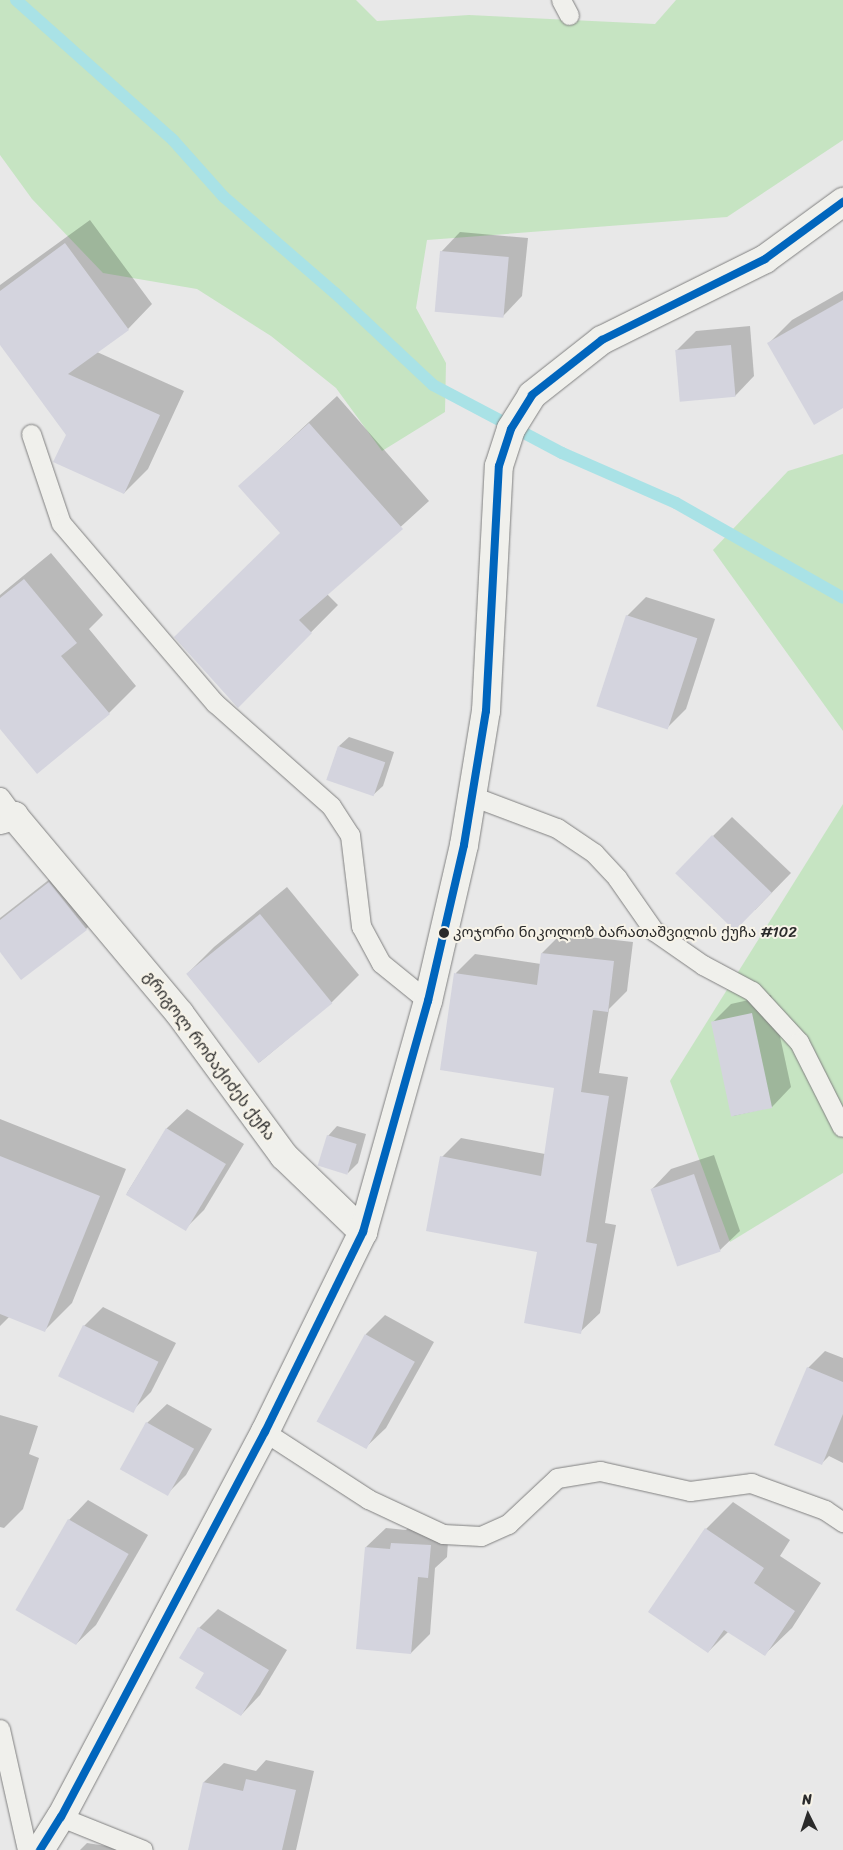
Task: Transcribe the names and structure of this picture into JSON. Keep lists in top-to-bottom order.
{
  "streets": {
    "street": ["გრიგოლ რობაქიძეს ქუჩა"]
  },
  "places": ["კოჯორი ნიკოლოზ ბარათაშვილის ქუჩა #102"],
  "north": "top"
}
